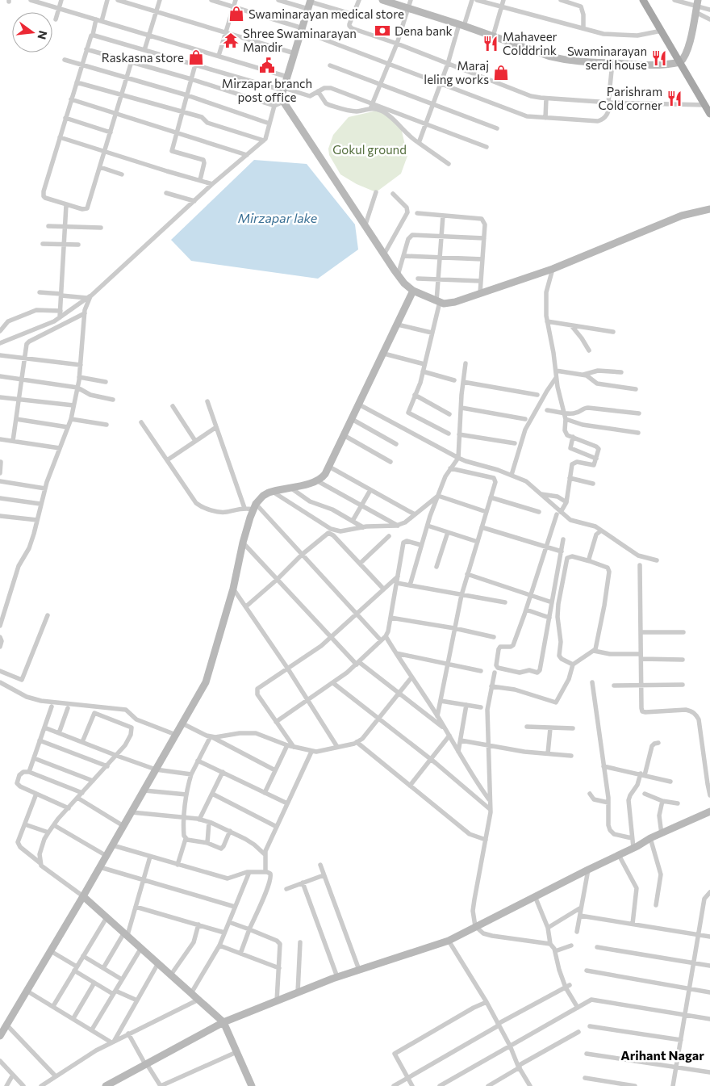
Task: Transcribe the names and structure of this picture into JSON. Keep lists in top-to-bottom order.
{
  "districts": ["Arihant Nagar"],
  "water": ["Mirzapar lake"],
  "parks": ["Gokul ground"],
  "places": {
    "shop": ["Swaminarayan medical store", "Raskasna store", "Maraj leling works"],
    "bank": ["Dena bank"],
    "temple": ["Shree Swaminarayan Mandir"],
    "restaurant": ["Mahaveer Colddrink", "Swaminarayan serdi house", "Parishram Cold corner"],
    "public building": ["Mirzapar branch post office"]
  },
  "north": "right"
}
